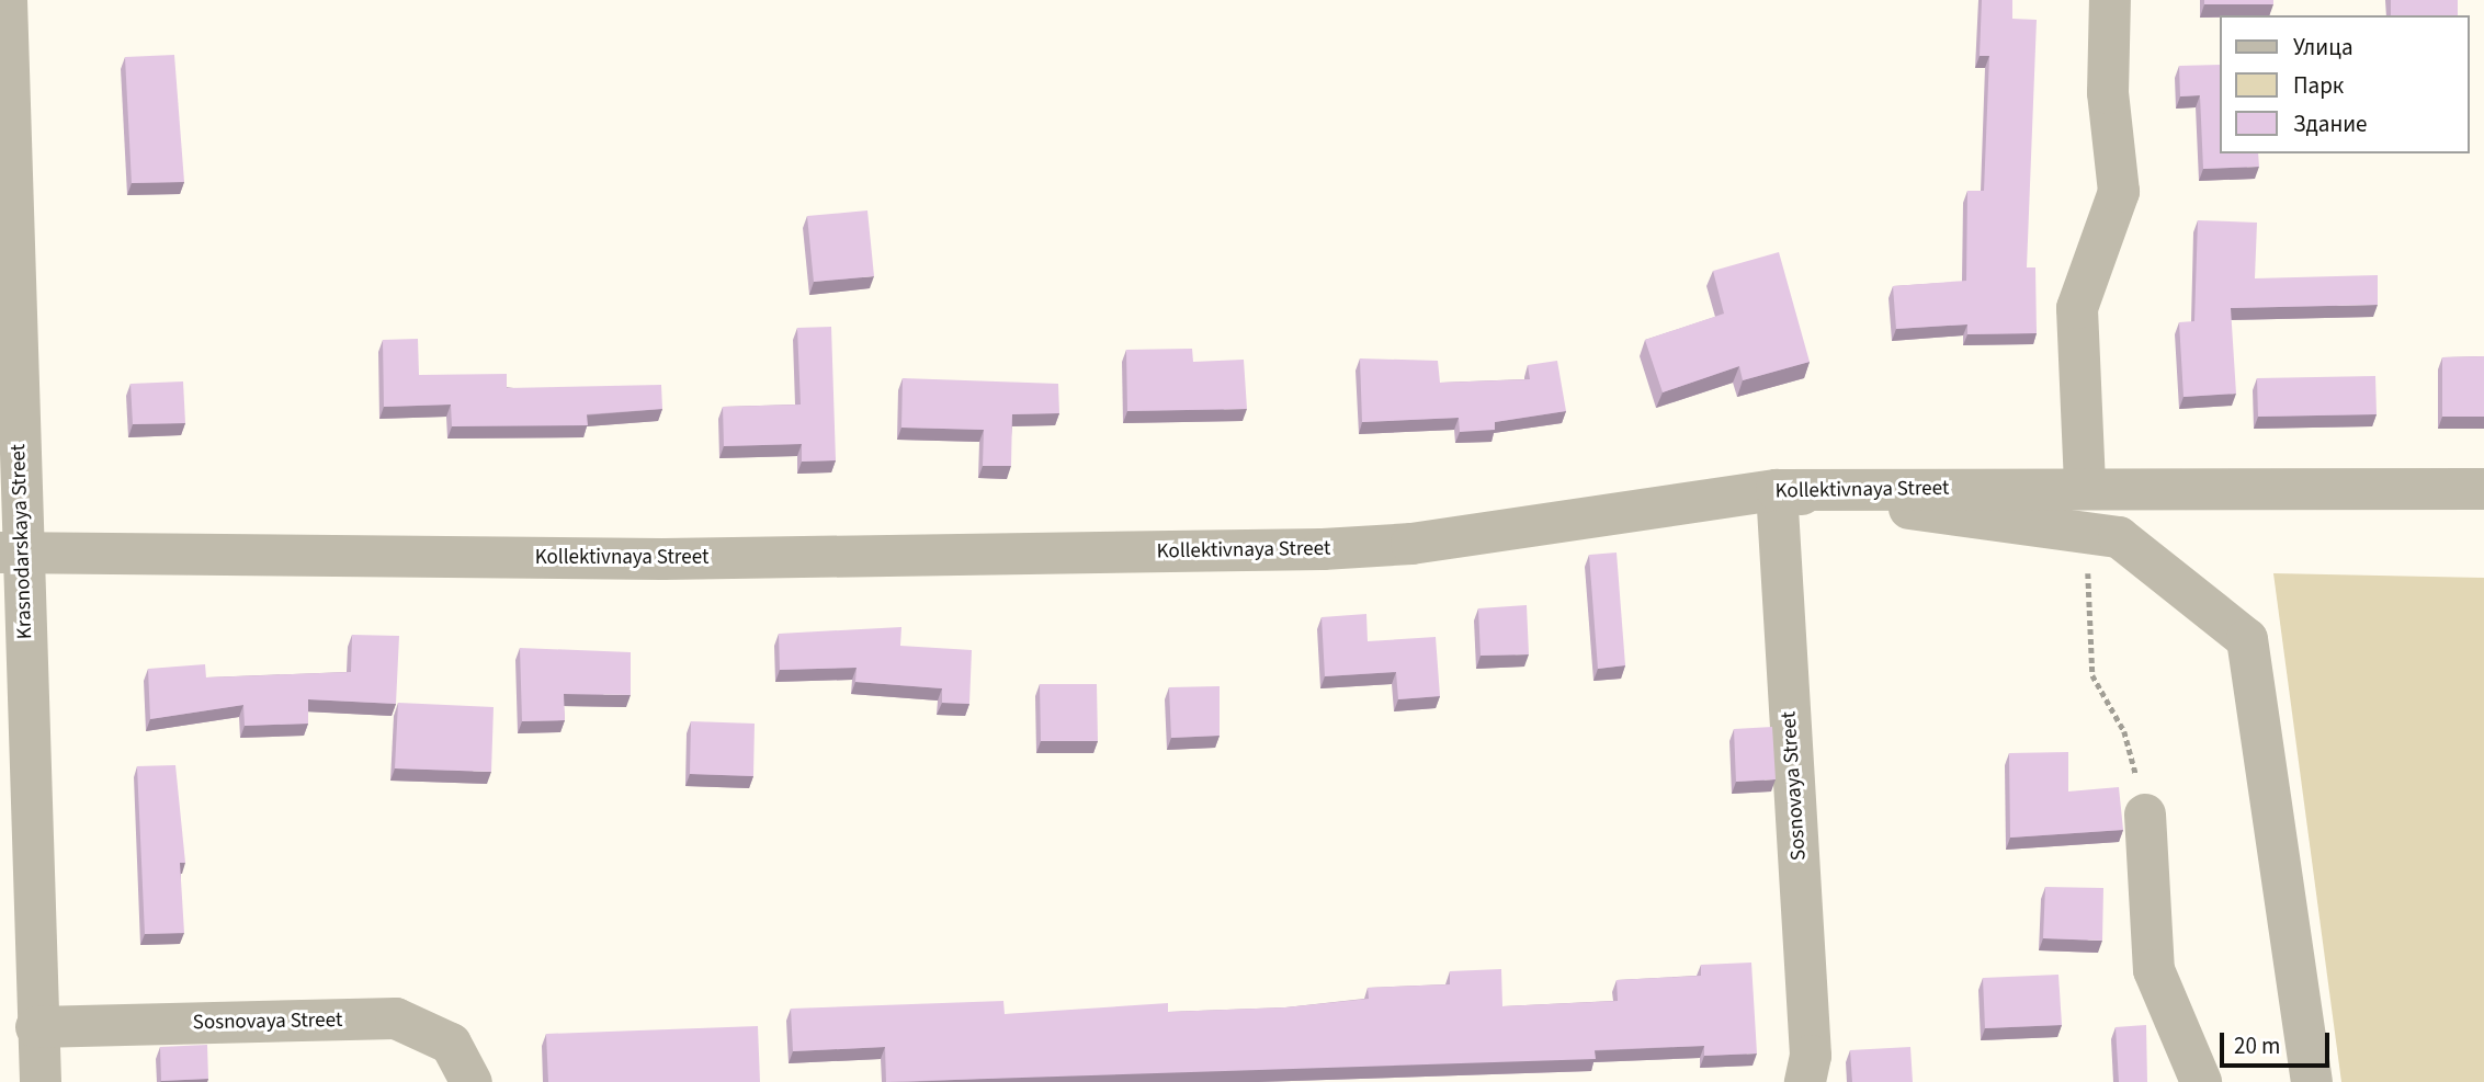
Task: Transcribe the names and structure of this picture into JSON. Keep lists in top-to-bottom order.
{
  "streets": {
    "street": ["Kollektivnaya Street", "Krasnodarskaya Street", "Sosnovaya Street"]
  },
  "crossings": [
    ["Kollektivnaya Street", "Krasnodarskaya Street"],
    ["Kollektivnaya Street", "Sosnovaya Street"],
    ["Krasnodarskaya Street", "Sosnovaya Street"]
  ],
  "legend": ["Улица", "Парк", "Здание"],
  "scale_bar": "20 m"
}
